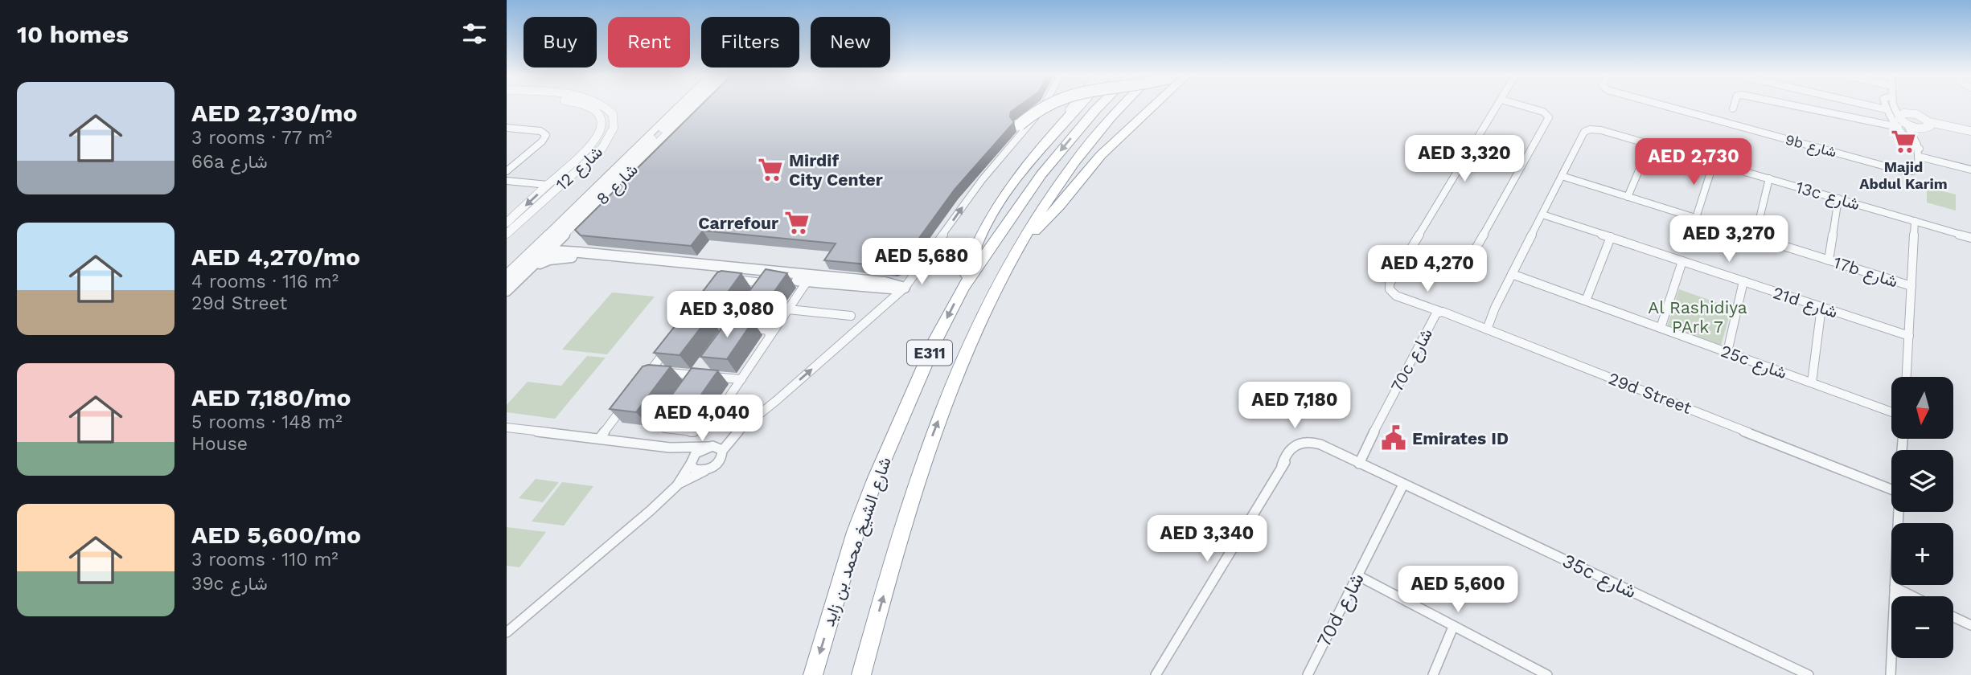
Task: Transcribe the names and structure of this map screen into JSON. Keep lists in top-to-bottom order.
{
  "streets": {
    "highway": ["E311", "شارع الشيخ محمد بن زايد"],
    "street": [
      "9b شارع",
      "شارع 12",
      "شارع 8",
      "13c شارع",
      "17b شارع",
      "21d شارع",
      "70c شارع",
      "25c شارع",
      "29d Street",
      "35c شارع",
      "70d شارع"
    ]
  },
  "crossings": [
    ["13c شارع", "17b شارع"],
    ["70c شارع", "29d Street"],
    ["70c شارع", "35c شارع"],
    ["35c شارع", "70d شارع"]
  ],
  "parks": ["Al Rashidiya PArk 7"],
  "places": {
    "supermarket": ["Majid Abdul Karim", "Mirdif City Center", "Carrefour"],
    "public building": ["Emirates ID"]
  },
  "north": "bottom",
  "page": {
    "heading": "10 homes",
    "chip": [
      "Buy",
      "Rent",
      "Filters",
      "New"
    ],
    "list": [
      {
        "name": "AED 2,730/mo",
        "note": "3 rooms · 77 m² · 66a شارع"
      },
      {
        "name": "AED 4,270/mo",
        "note": "4 rooms · 116 m² · 29d Street"
      },
      {
        "name": "AED 7,180/mo",
        "note": "5 rooms · 148 m² · House"
      },
      {
        "name": "AED 5,600/mo",
        "note": "3 rooms · 110 m² · 39c شارع"
      }
    ],
    "price": [
      "AED 3,320",
      "AED 2,730",
      "AED 3,270",
      "AED 5,680",
      "AED 4,270",
      "AED 3,080",
      "AED 7,180",
      "AED 4,040",
      "AED 3,340",
      "AED 5,600"
    ],
    "map_buttons": ["+", "−"]
  }
}
